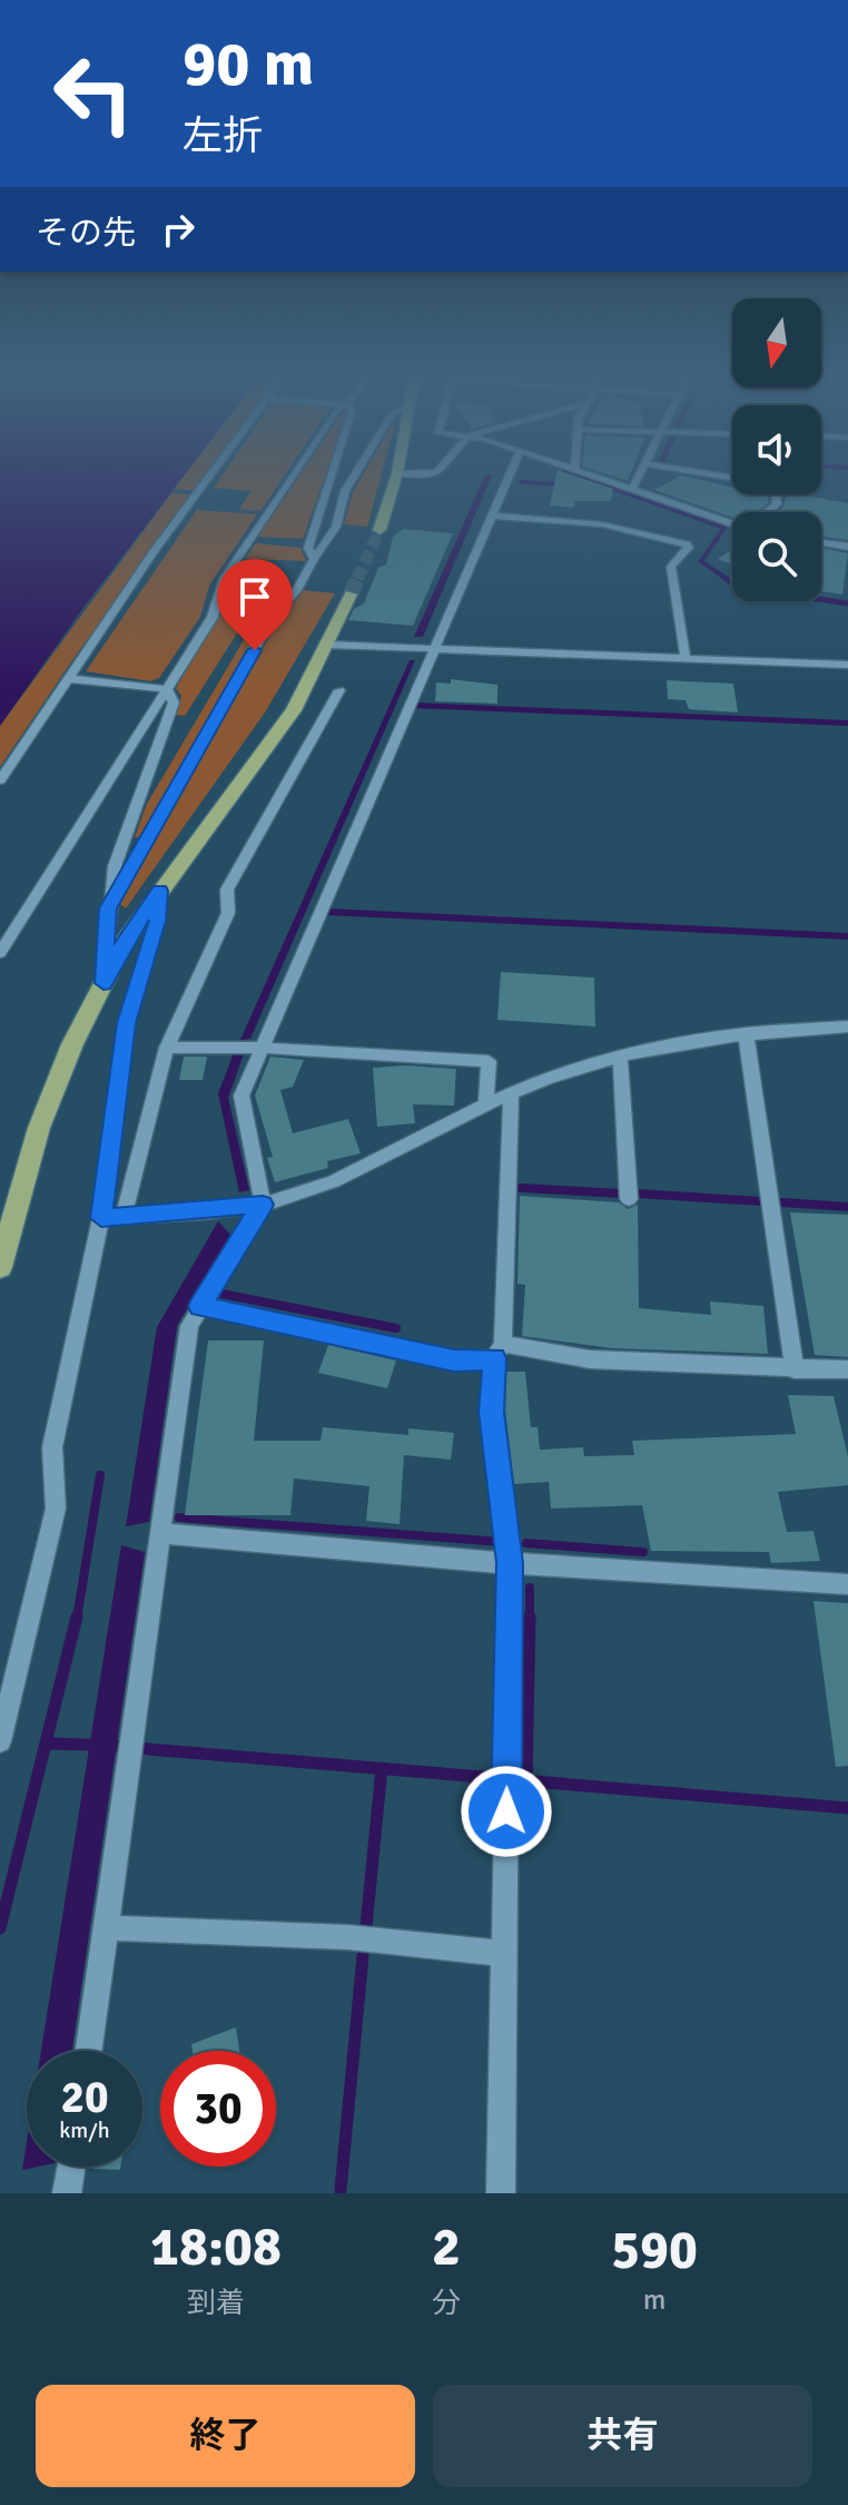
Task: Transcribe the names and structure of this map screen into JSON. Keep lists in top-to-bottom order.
{
  "north": "bottom",
  "page": {
    "turn": ["90 m", "左折"],
    "then": "その先",
    "speed": "20 km/h",
    "limit": "30",
    "eta": [
      "18:08",
      "到着",
      "2",
      "分",
      "590",
      "m"
    ],
    "buttons": ["終了", "共有"]
  }
}
